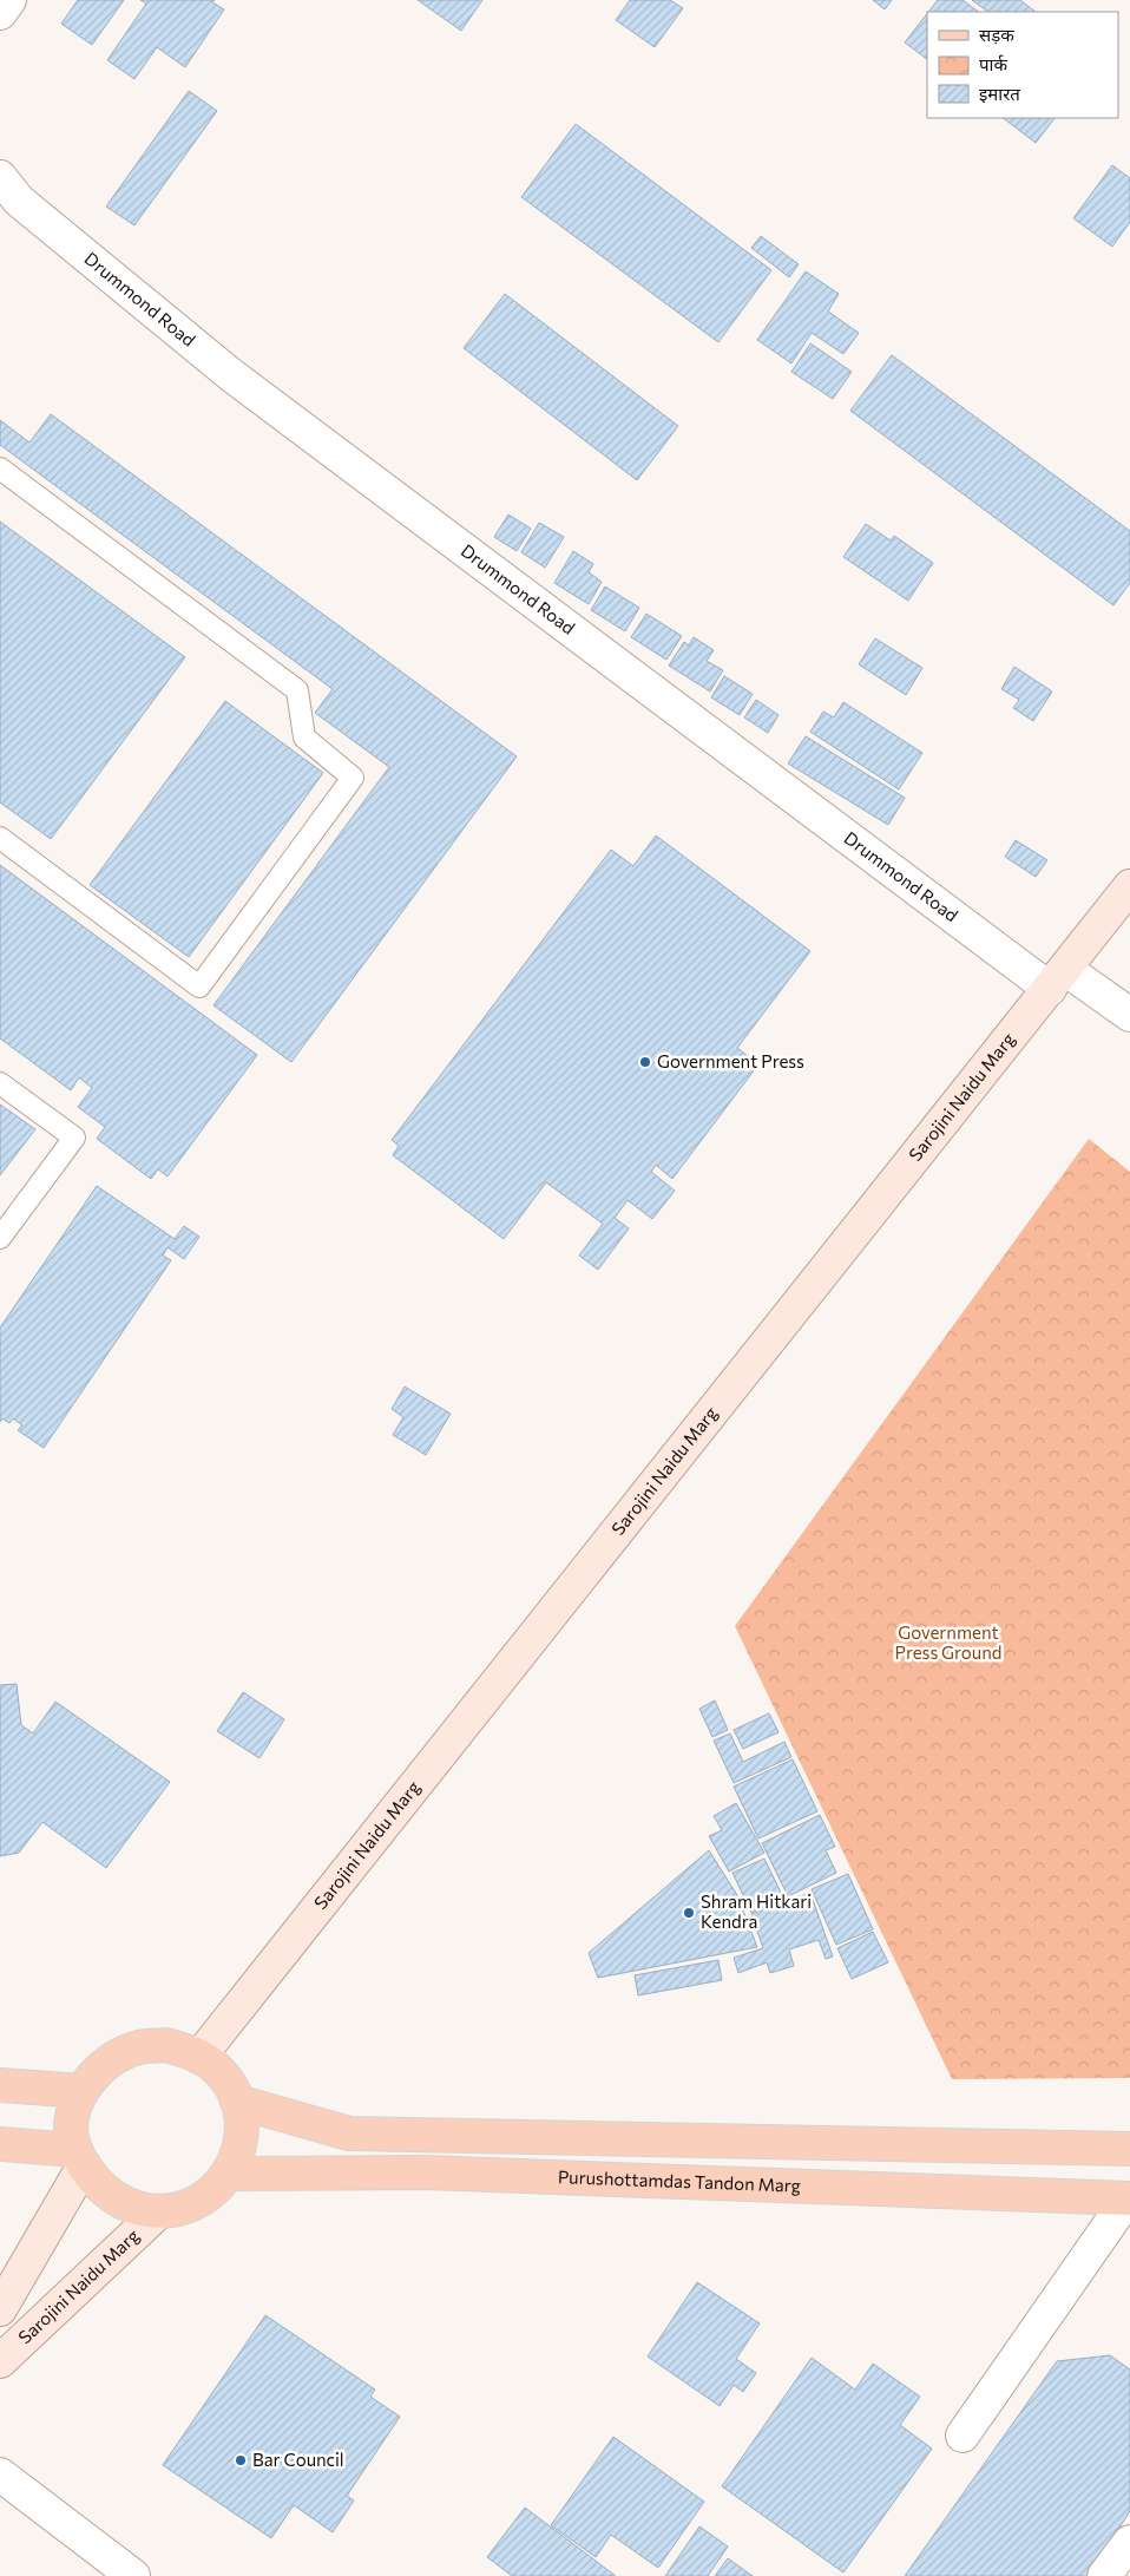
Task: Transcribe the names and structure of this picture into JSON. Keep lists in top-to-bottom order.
{
  "streets": {
    "main road": ["Sarojini Naidu Marg", "Purushottamdas Tandon Marg"],
    "street": ["Drummond Road"]
  },
  "crossings": [
    ["Drummond Road", "Sarojini Naidu Marg"],
    ["Sarojini Naidu Marg", "Purushottamdas Tandon Marg"]
  ],
  "parks": ["Government Press Ground"],
  "places": ["Government Press", "Shram Hitkari Kendra", "Bar Council"],
  "legend": ["सड़क", "पार्क", "इमारत"]
}
